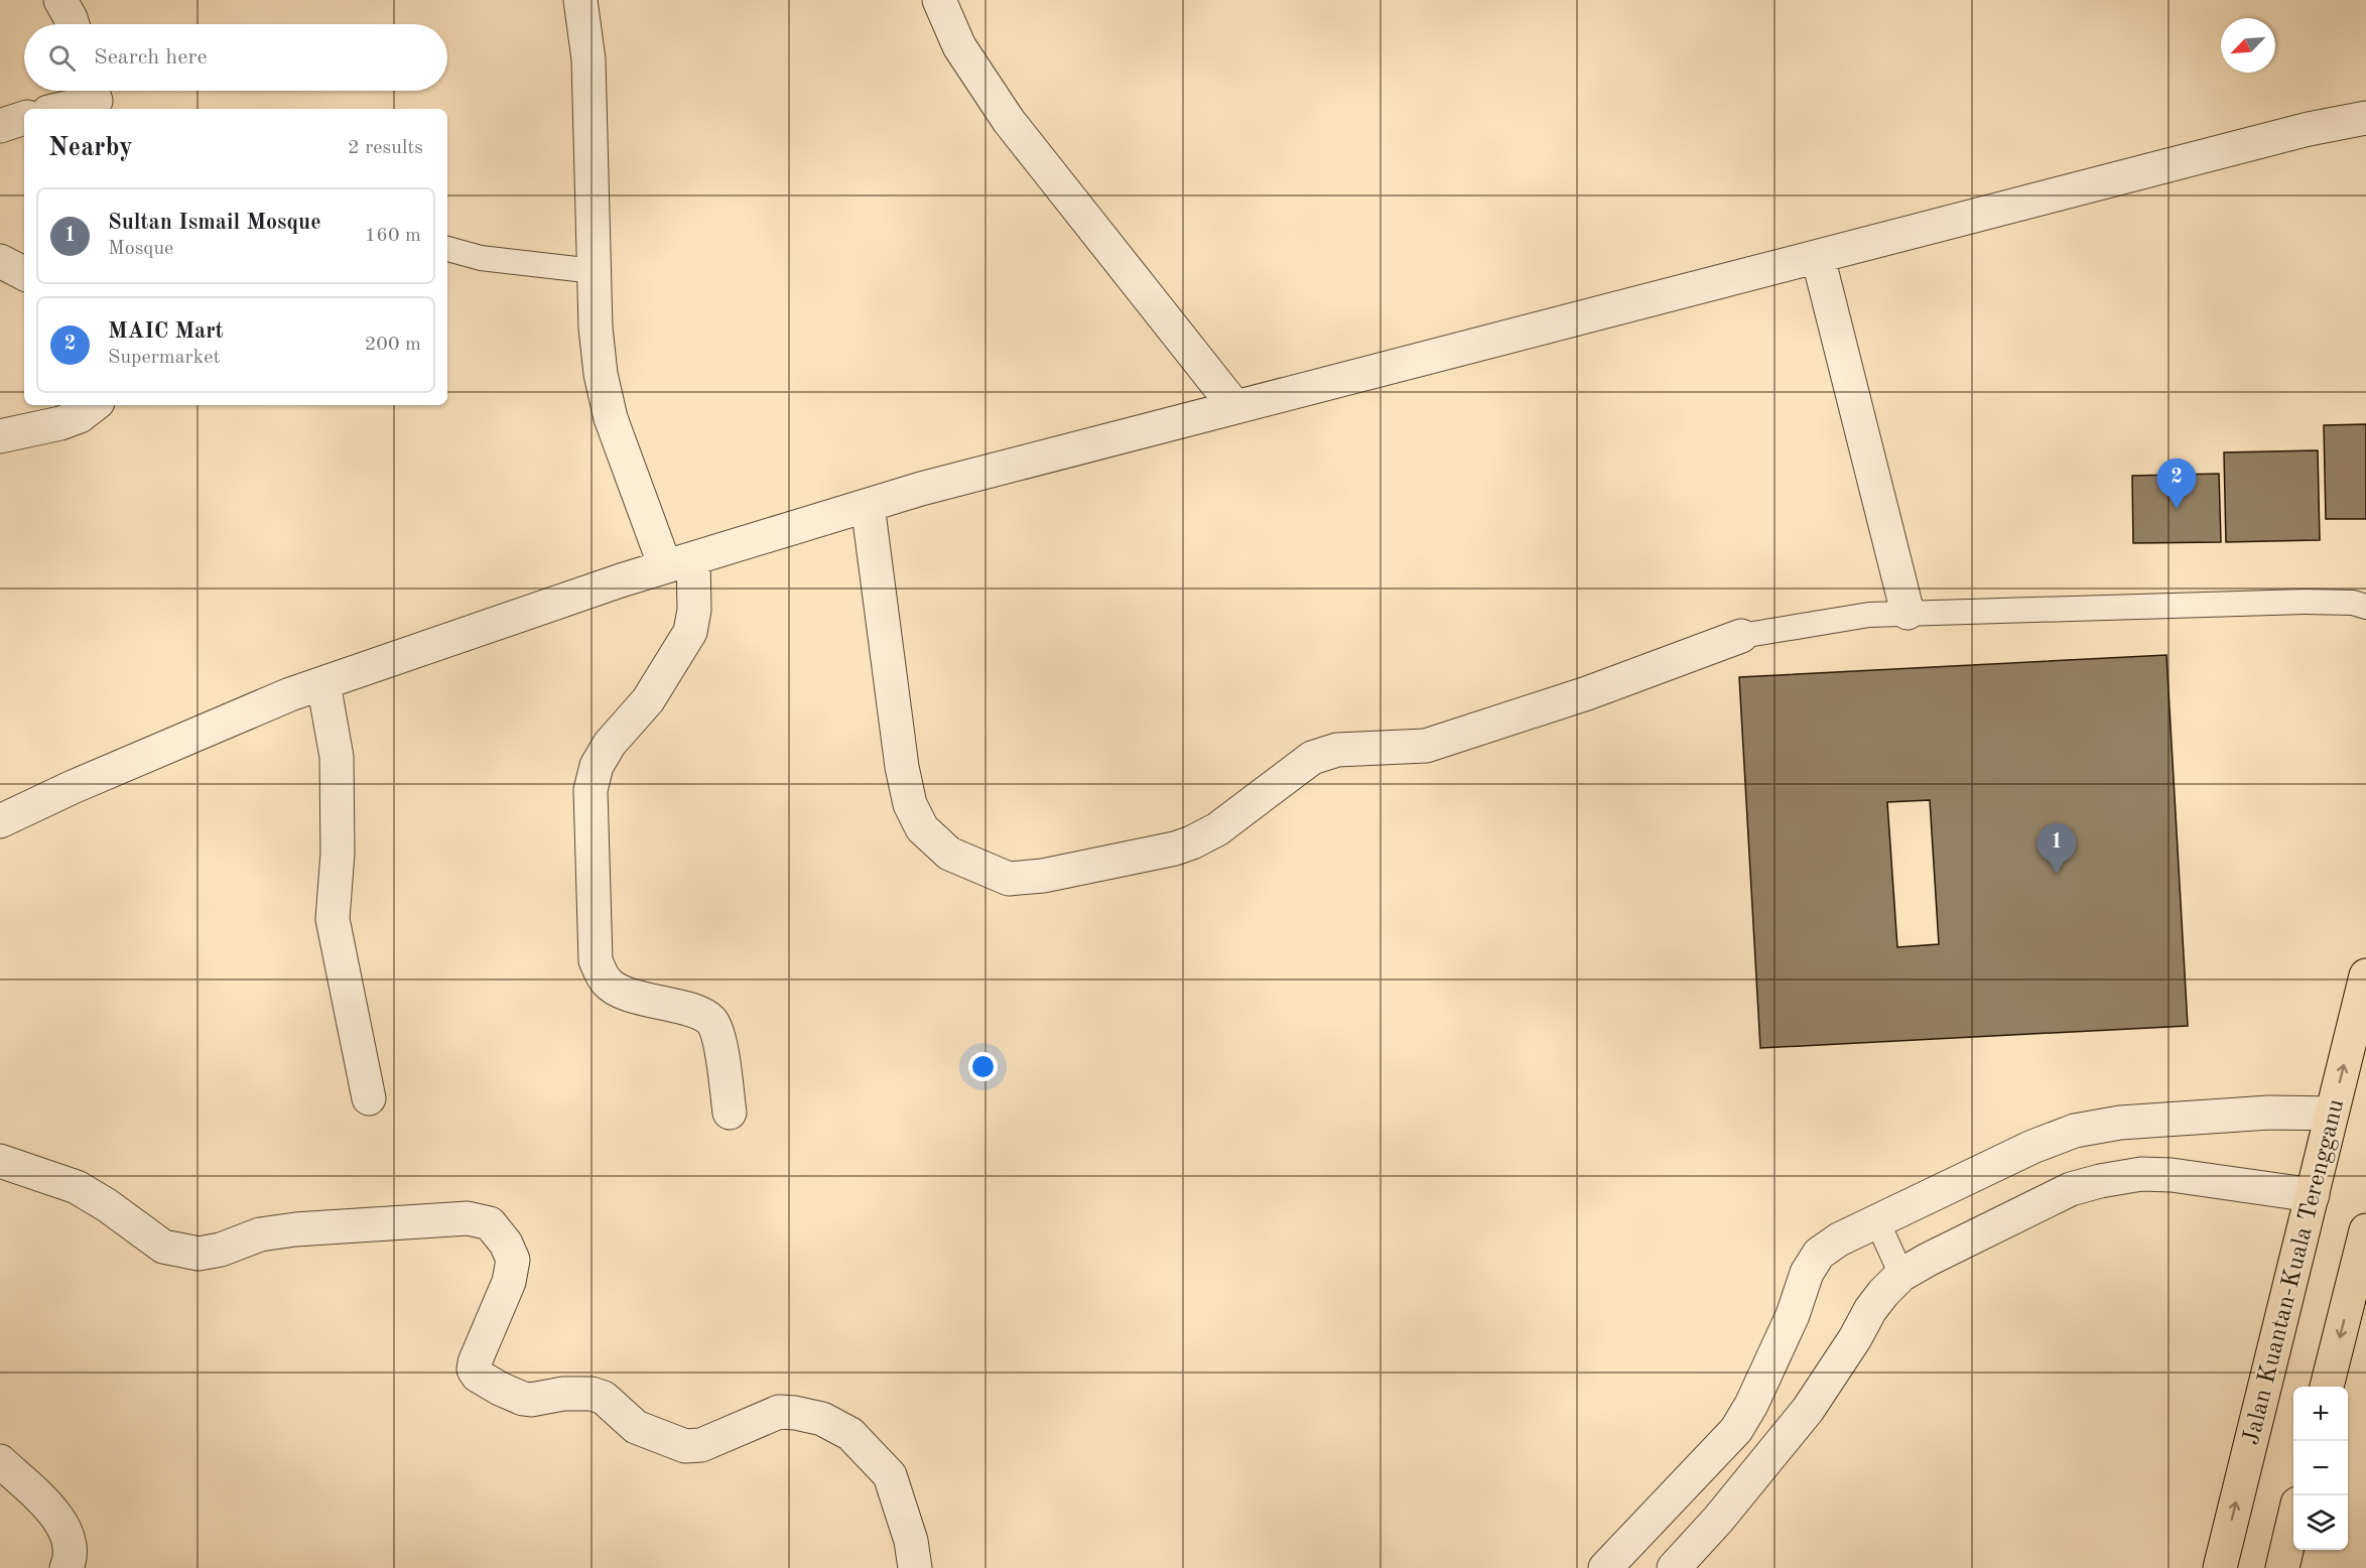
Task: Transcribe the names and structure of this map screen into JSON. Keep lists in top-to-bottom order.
{
  "streets": {
    "highway": ["Jalan Kuantan-Kuala Terengganu"]
  },
  "north": "bottom left",
  "page": {
    "search": "Search here",
    "heading": ["Nearby", "2 results"],
    "list": [
      {
        "mark": "1",
        "name": "Sultan Ismail Mosque",
        "note": "Mosque",
        "value": "160 m"
      },
      {
        "mark": "2",
        "name": "MAIC Mart",
        "note": "Supermarket",
        "value": "200 m"
      }
    ],
    "pins": ["2", "1"],
    "map_buttons": ["+", "−"]
  }
}
